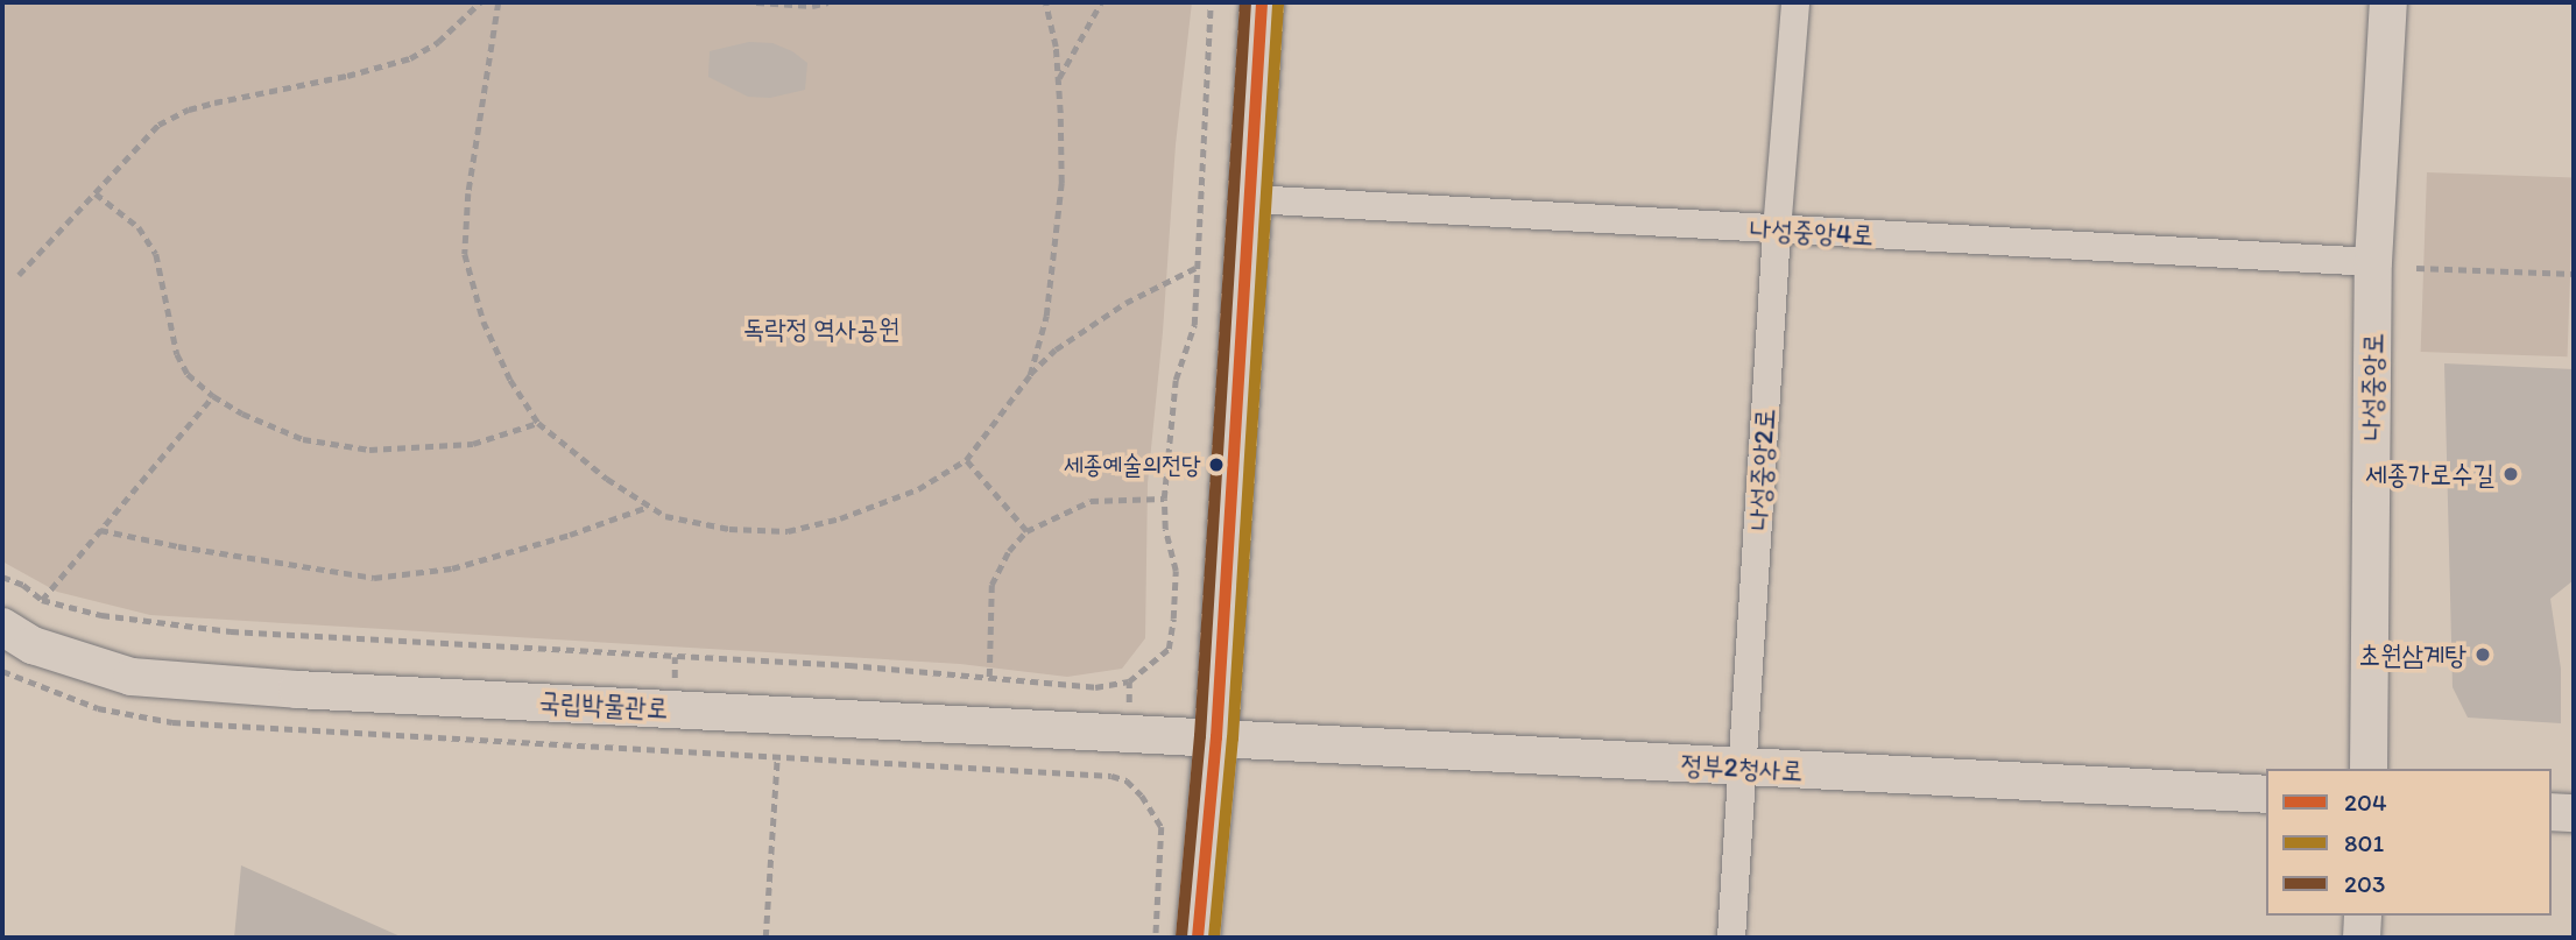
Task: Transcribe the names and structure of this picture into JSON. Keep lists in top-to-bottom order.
{
  "streets": {
    "street": [
      "나성중앙4로",
      "나성중앙로",
      "나성중앙2로",
      "국립박물관로",
      "정부2청사로"
    ]
  },
  "crossings": [
    ["나성중앙4로", "나성중앙로"],
    ["나성중앙4로", "나성중앙2로"],
    ["나성중앙2로", "정부2청사로"],
    ["국립박물관로", "정부2청사로"]
  ],
  "parks": ["독락정 역사공원"],
  "places": ["세종예술의전당", "세종가로수길", "초원삼계탕"],
  "lines": ["transit line 204", "transit line 203", "transit line 801"],
  "legend": ["204", "801", "203"]
}
